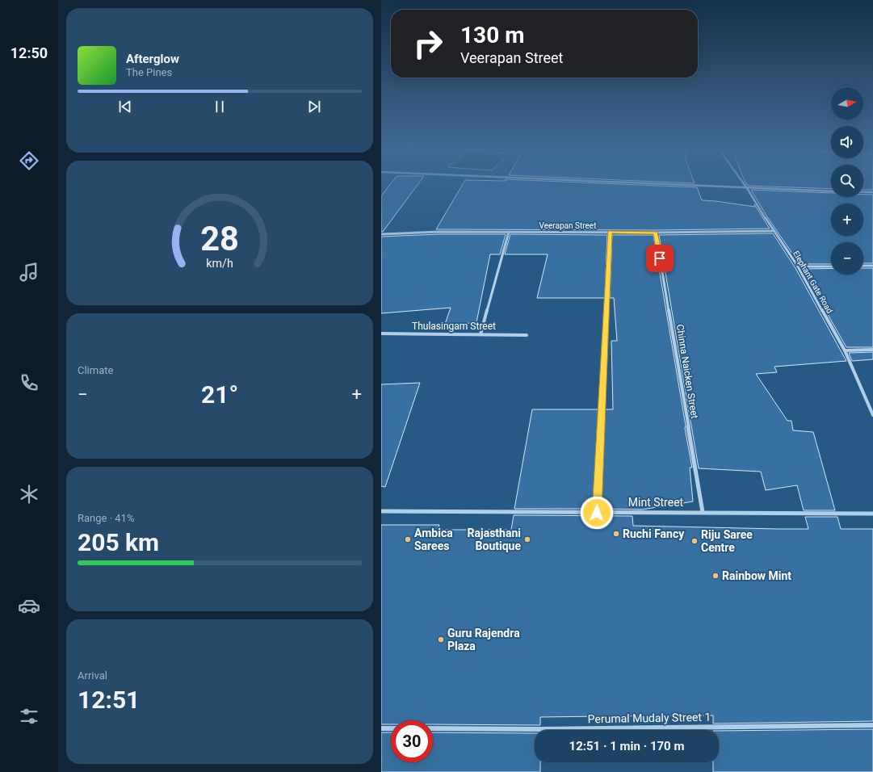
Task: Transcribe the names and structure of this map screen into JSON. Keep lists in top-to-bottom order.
{
  "streets": {
    "street": [
      "Veerapan Street",
      "Elephant Gate Road",
      "Thulasingam Street",
      "Chinna Naicken Street",
      "Mint Street",
      "Perumal Mudaly Street 1"
    ]
  },
  "crossings": [
    ["Veerapan Street", "Elephant Gate Road"],
    ["Veerapan Street", "Chinna Naicken Street"],
    ["Chinna Naicken Street", "Mint Street"]
  ],
  "places": [
    "Ruchi Fancy",
    "Ambica Sarees",
    "Rajasthani Boutique",
    "Riju Saree Centre",
    "Rainbow Mint",
    "Guru Rajendra Plaza"
  ],
  "north": "right",
  "page": {
    "tabs": "12:50",
    "turn": ["130 m", "Veerapan Street"],
    "song": ["Afterglow", "The Pines"],
    "map_buttons": ["+", "−"],
    "tile": [
      "Climate",
      ["Range · 41%", "205 km"],
      ["Arrival", "12:51"]
    ],
    "heat": ["−", "21°", "+"],
    "limit": "30",
    "trip": "12:51 · 1 min · 170 m",
    "gauge": ["28", "km/h"]
  }
}
